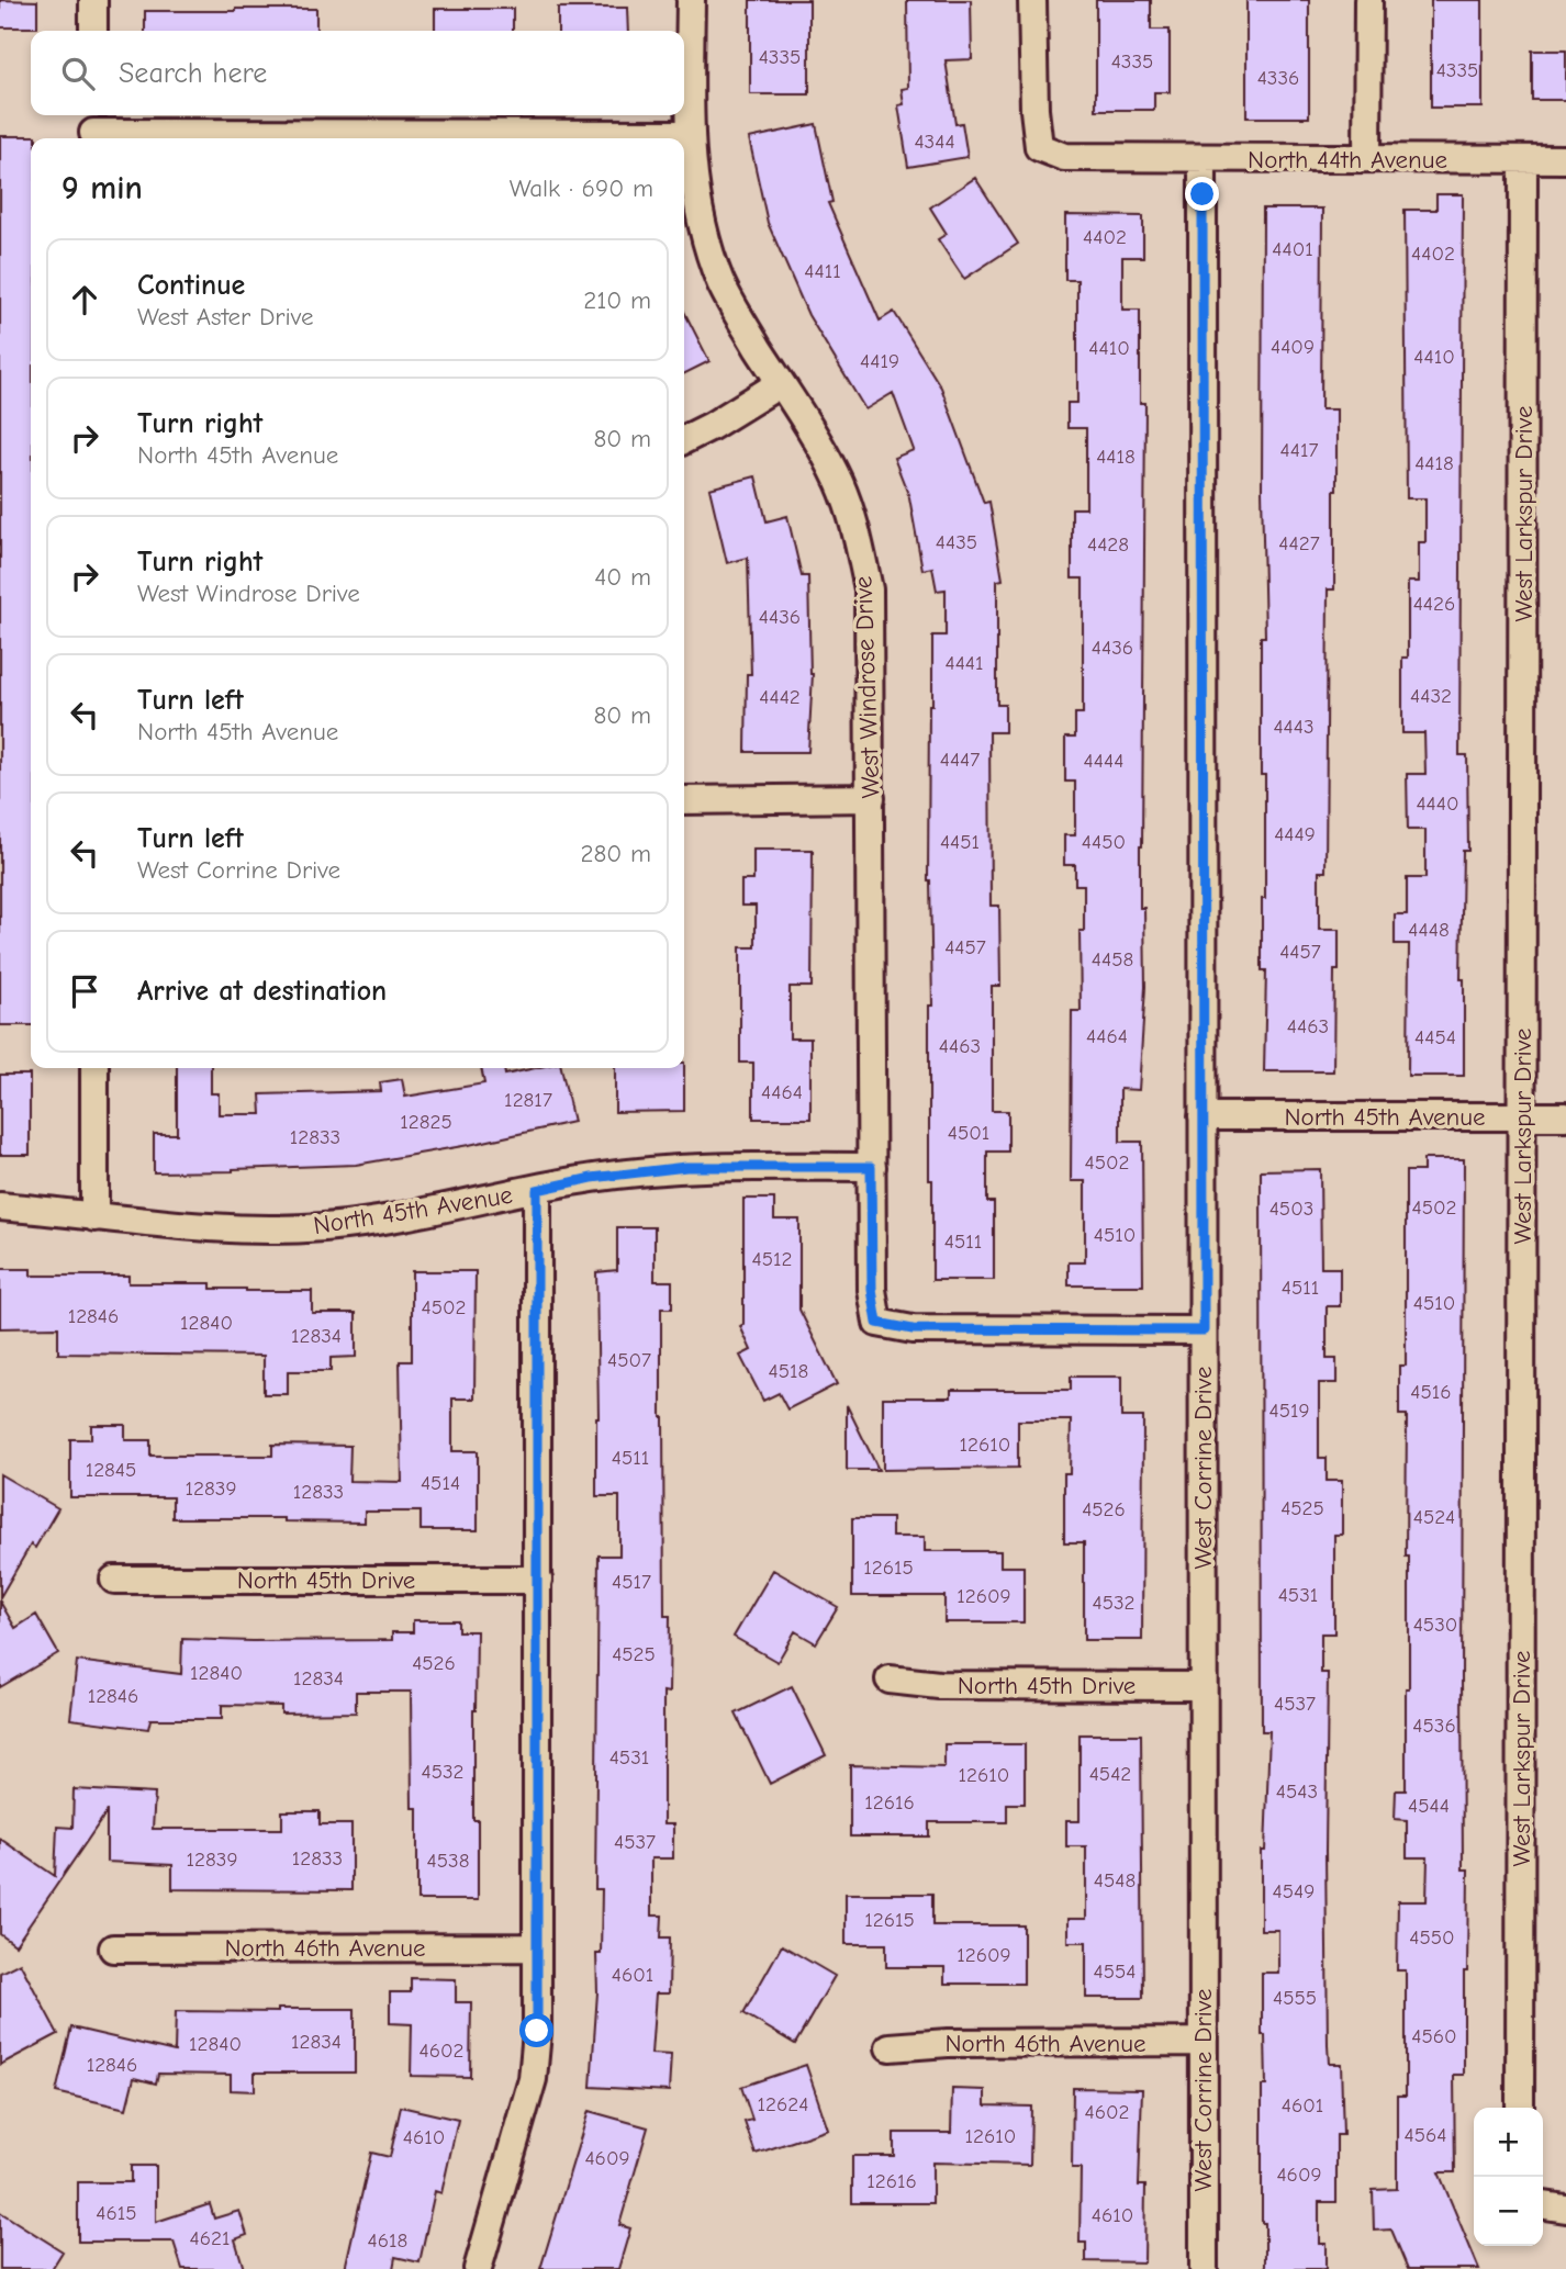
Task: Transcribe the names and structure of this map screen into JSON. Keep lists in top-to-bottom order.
{
  "streets": {
    "street": [
      "North 44th Avenue",
      "West Larkspur Drive",
      "West Windrose Drive",
      "North 45th Avenue",
      "West Corrine Drive",
      "North 45th Drive",
      "North 46th Avenue"
    ]
  },
  "crossings": [
    ["North 44th Avenue", "West Larkspur Drive"],
    ["North 44th Avenue", "West Corrine Drive"],
    ["West Larkspur Drive", "North 45th Avenue"],
    ["West Windrose Drive", "North 45th Avenue"],
    ["West Windrose Drive", "West Corrine Drive"],
    ["North 45th Avenue", "West Corrine Drive"],
    ["West Corrine Drive", "North 45th Drive"],
    ["West Corrine Drive", "North 46th Avenue"]
  ],
  "house_numbers": [
    "4335",
    "4335",
    "4335",
    "4336",
    "4344",
    "4402",
    "4401",
    "4402",
    "4411",
    "4409",
    "4410",
    "4410",
    "4419",
    "4417",
    "4418",
    "4418",
    "4435",
    "4427",
    "4428",
    "4426",
    "4436",
    "4436",
    "4441",
    "4432",
    "4442",
    "4443",
    "4447",
    "4444",
    "4440",
    "4449",
    "4451",
    "4450",
    "4448",
    "4457",
    "4457",
    "4458",
    "4463",
    "4464",
    "4454",
    "4463",
    "4464",
    "12817",
    "12825",
    "4501",
    "12833",
    "4502",
    "4502",
    "4503",
    "4510",
    "4511",
    "4512",
    "4511",
    "4510",
    "4502",
    "12846",
    "12840",
    "12834",
    "4507",
    "4518",
    "4516",
    "4519",
    "12610",
    "4511",
    "12845",
    "4514",
    "12839",
    "12833",
    "4525",
    "4526",
    "4524",
    "12615",
    "4517",
    "4531",
    "12609",
    "4532",
    "4530",
    "4525",
    "4526",
    "12840",
    "12834",
    "12846",
    "4537",
    "4536",
    "4531",
    "4532",
    "4542",
    "12610",
    "4543",
    "12616",
    "4544",
    "4537",
    "12833",
    "12839",
    "4538",
    "4548",
    "4549",
    "12615",
    "4550",
    "12609",
    "4554",
    "4601",
    "4555",
    "4560",
    "12834",
    "12840",
    "4602",
    "12846",
    "12624",
    "4601",
    "4602",
    "4564",
    "12610",
    "4610",
    "4609",
    "4609",
    "12616",
    "4615",
    "4610",
    "4621",
    "4618"
  ],
  "page": {
    "search": "Search here",
    "heading": ["9 min", "Walk · 690 m"],
    "list": [
      ["Continue", "West Aster Drive", "210 m"],
      ["Turn right", "North 45th Avenue", "80 m"],
      ["Turn right", "West Windrose Drive", "40 m"],
      ["Turn left", "North 45th Avenue", "80 m"],
      ["Turn left", "West Corrine Drive", "280 m"],
      "Arrive at destination"
    ],
    "map_buttons": ["+", "−"]
  }
}
